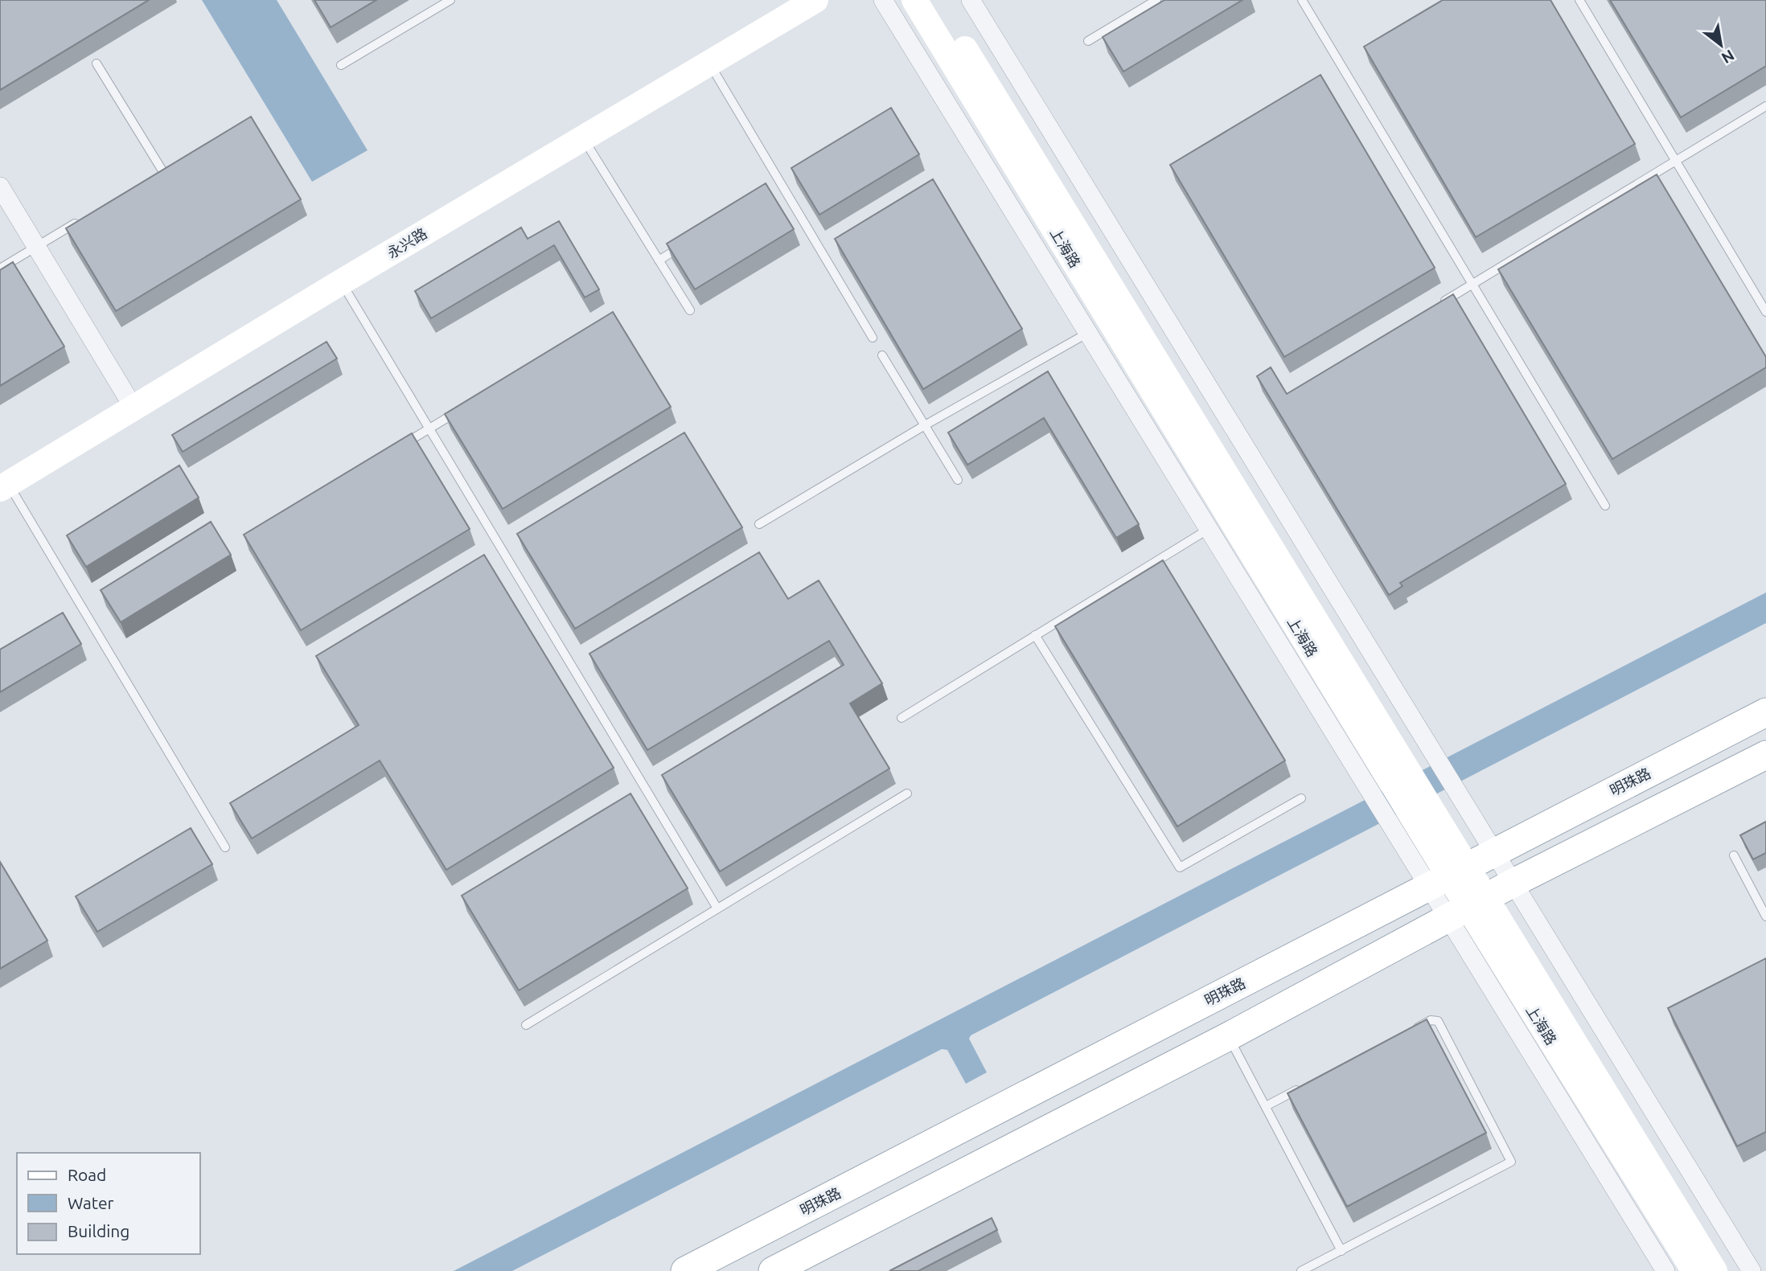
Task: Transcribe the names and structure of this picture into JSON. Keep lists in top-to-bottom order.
{
  "streets": {
    "main road": ["永兴路", "上海路", "明珠路"]
  },
  "crossings": [
    ["上海路", "明珠路"]
  ],
  "legend": ["Road", "Water", "Building"],
  "north": "bottom right"
}
